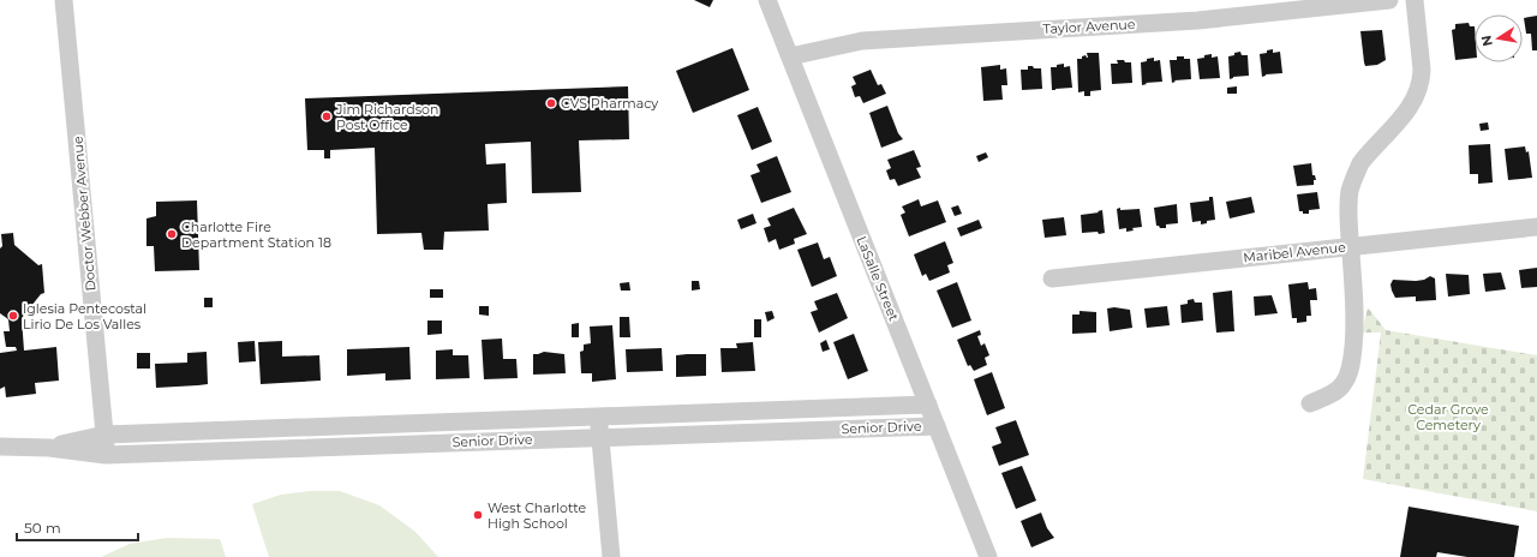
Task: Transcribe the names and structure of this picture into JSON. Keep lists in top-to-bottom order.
{
  "streets": {
    "street": [
      "Taylor Avenue",
      "Doctor Webber Avenue",
      "Maribel Avenue",
      "LaSalle Street",
      "Senior Drive"
    ]
  },
  "crossings": [
    ["Taylor Avenue", "LaSalle Street"],
    ["Doctor Webber Avenue", "Senior Drive"],
    ["LaSalle Street", "Senior Drive"]
  ],
  "parks": ["Cedar Grove Cemetery"],
  "places": [
    "CVS Pharmacy",
    "Jim Richardson Post Office",
    "Charlotte Fire Department Station 18",
    "Iglesia Pentecostal Lirio De Los Valles",
    "West Charlotte High School"
  ],
  "scale_bar": "50 m",
  "north": "left"
}
